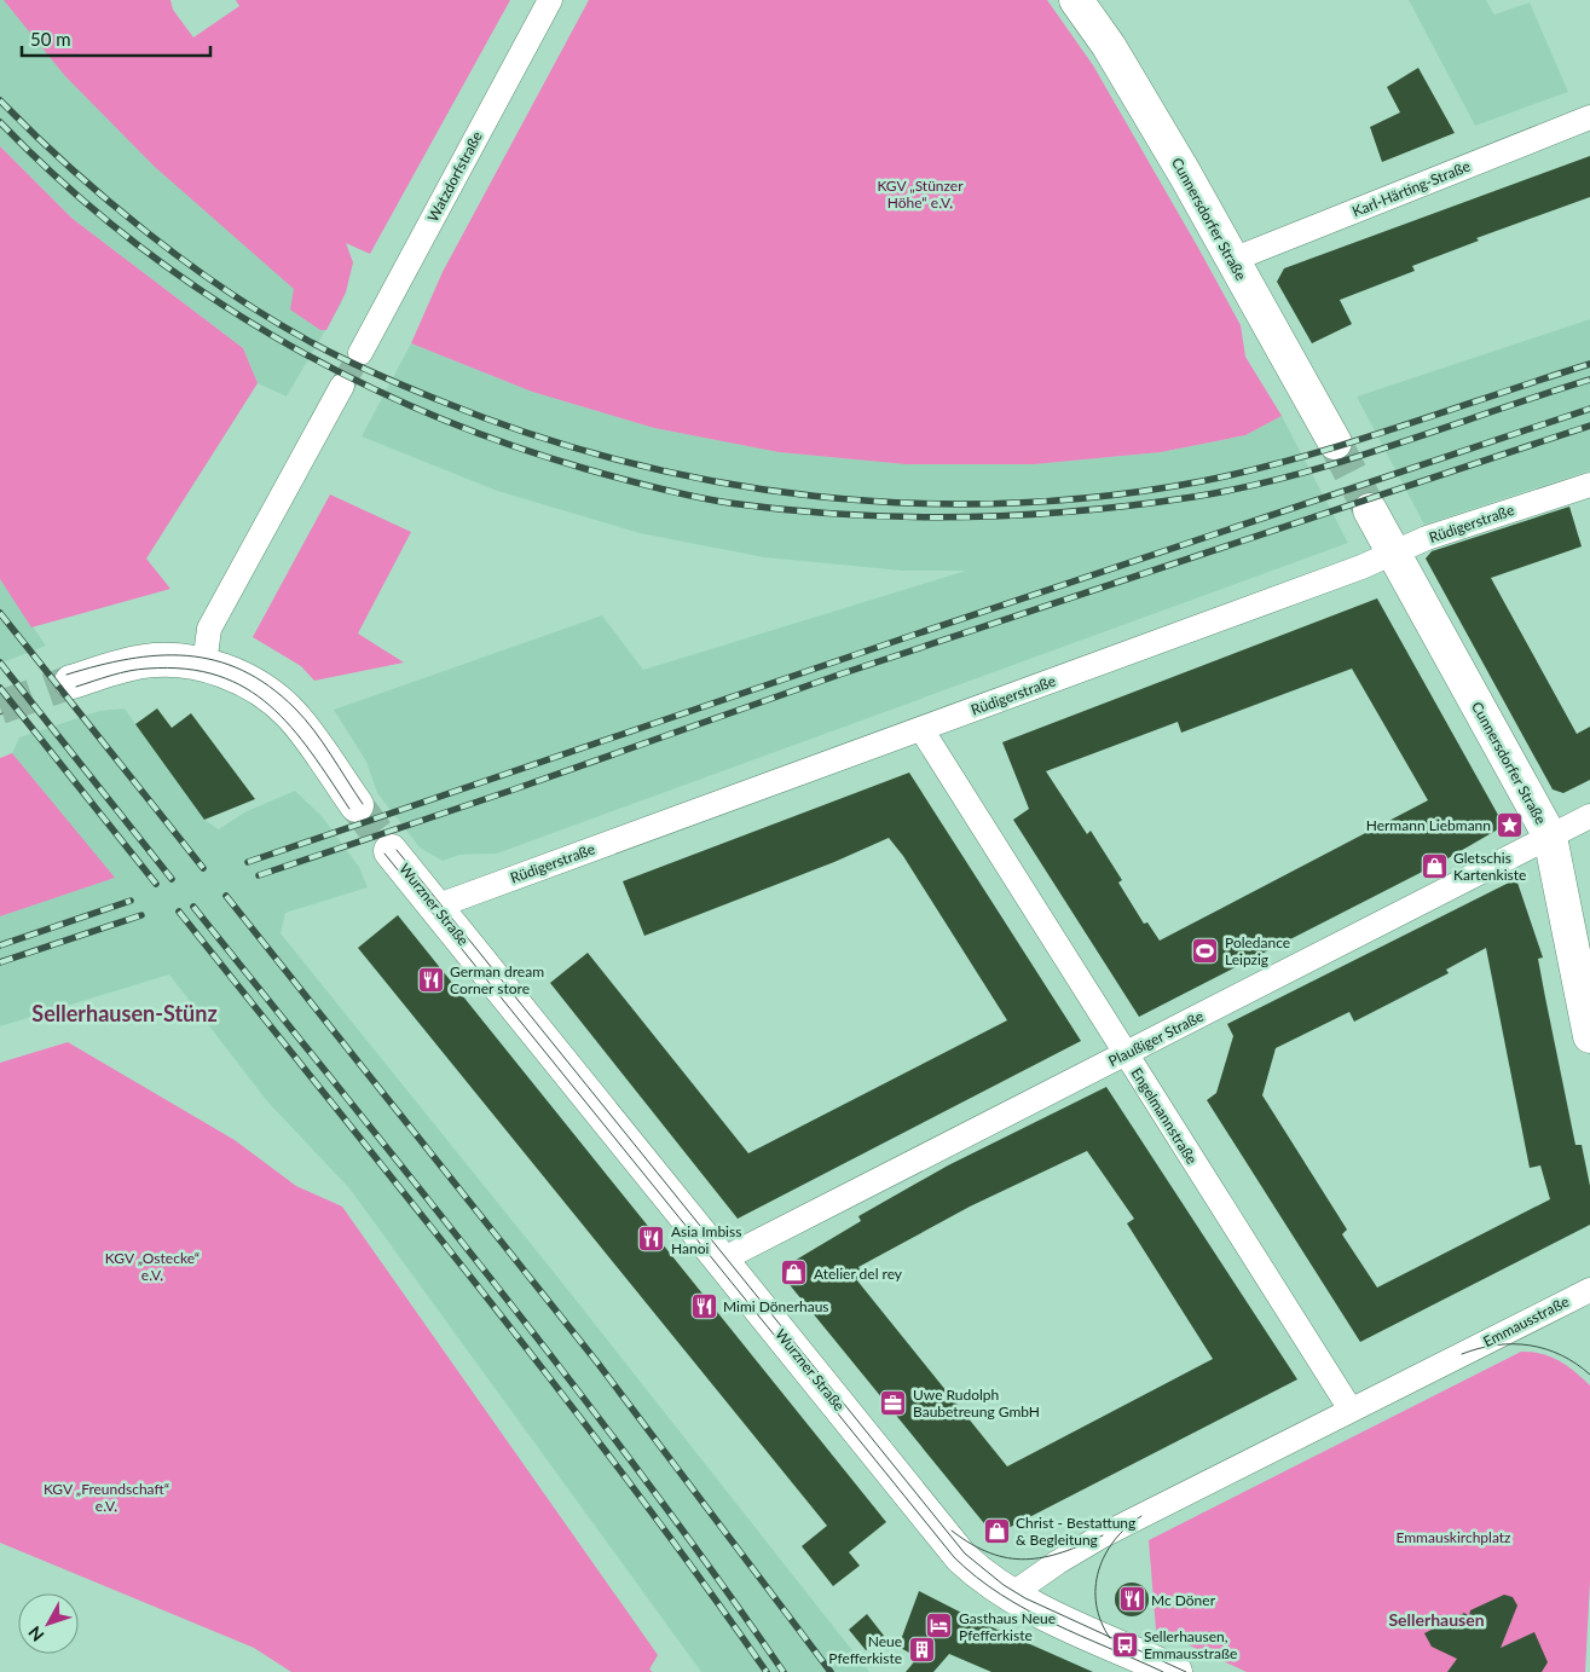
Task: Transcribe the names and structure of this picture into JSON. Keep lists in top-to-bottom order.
{
  "streets": {
    "main road": ["Cunnersdorfer Straße", "Wurzner Straße"],
    "street": [
      "Watzdorfstraße",
      "Karl-Härting-Straße",
      "Rüdigerstraße",
      "Plaußiger Straße",
      "Engelmannstraße",
      "Emmausstraße"
    ]
  },
  "crossings": [
    ["Karl-Härting-Straße", "Cunnersdorfer Straße"],
    ["Cunnersdorfer Straße", "Rüdigerstraße"],
    ["Cunnersdorfer Straße", "Plaußiger Straße"],
    ["Rüdigerstraße", "Wurzner Straße"],
    ["Rüdigerstraße", "Engelmannstraße"],
    ["Wurzner Straße", "Plaußiger Straße"],
    ["Wurzner Straße", "Emmausstraße"],
    ["Plaußiger Straße", "Engelmannstraße"],
    ["Engelmannstraße", "Emmausstraße"]
  ],
  "districts": ["Sellerhausen-Stünz", "Sellerhausen"],
  "parks": [
    "KGV „Stünzer Höhe“ e.V.",
    "KGV „Ostecke“ e.V.",
    "KGV „Freundschaft“ e.V.",
    "Emmauskirchplatz"
  ],
  "places": {
    "place": ["Hermann Liebmann"],
    "shop": ["Gletschis Kartenkiste", "Atelier del rey", "Christ - Bestattung & Begleitung"],
    "sports": ["Poledance Leipzig"],
    "restaurant": [
      "German dream Corner store",
      "Asia Imbiss Hanoi",
      "Mimi Dönerhaus",
      "Mc Döner"
    ],
    "office": ["Uwe Rudolph Baubetreung GmbH"],
    "hotel": ["Gasthaus Neue Pfefferkiste"],
    "bus stop": ["Sellerhausen, Emmausstraße"],
    "building": ["Neue Pfefferkiste"]
  },
  "scale_bar": "50 m",
  "north": "bottom left"
}
